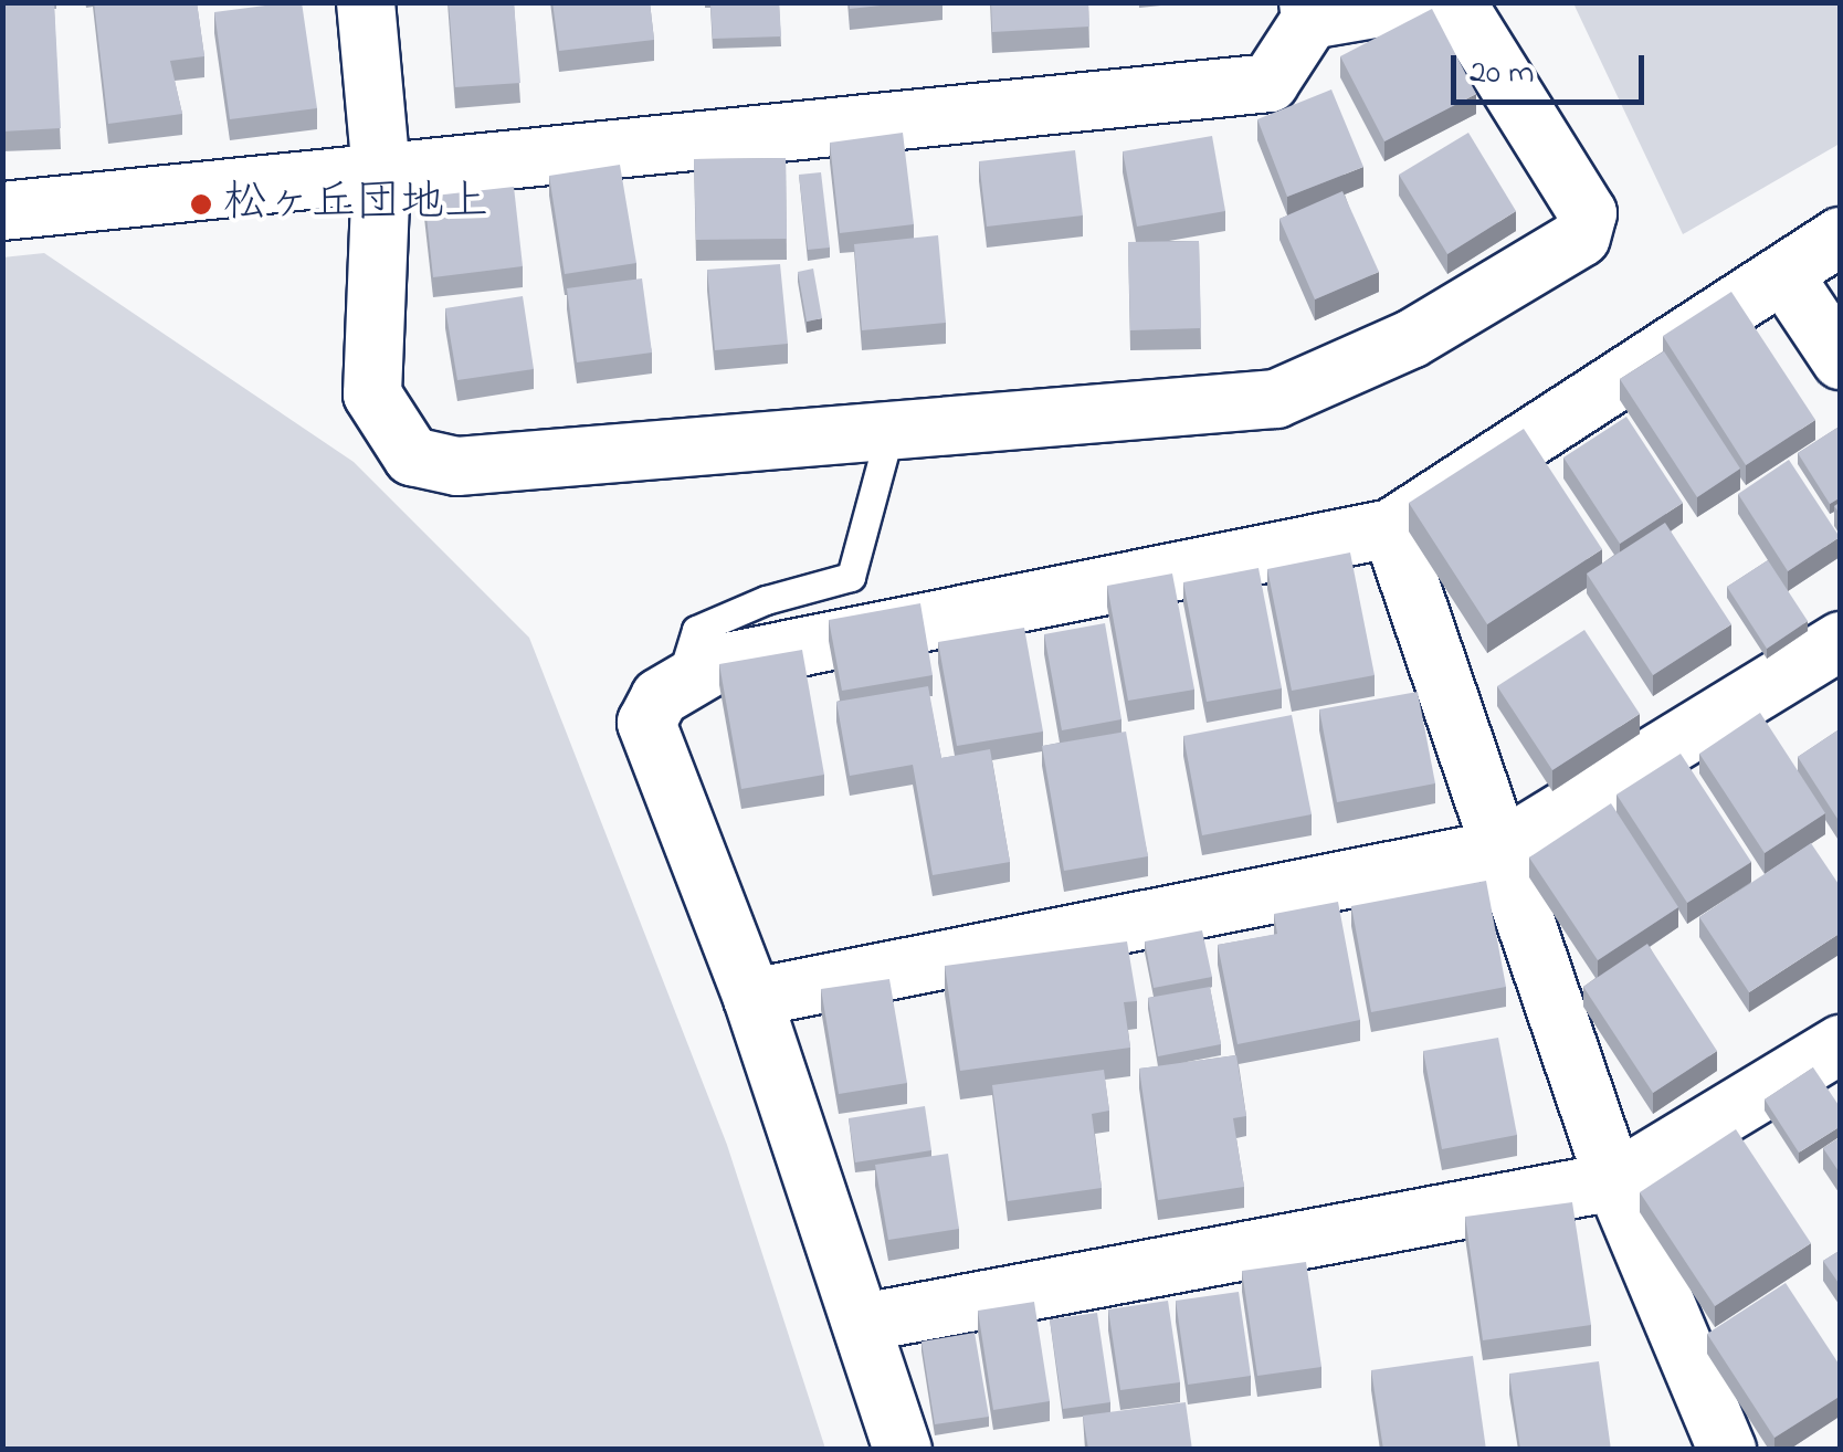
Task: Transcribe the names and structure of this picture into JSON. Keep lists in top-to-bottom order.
{
  "places": ["松ヶ丘団地上"],
  "scale_bar": "20 m"
}
